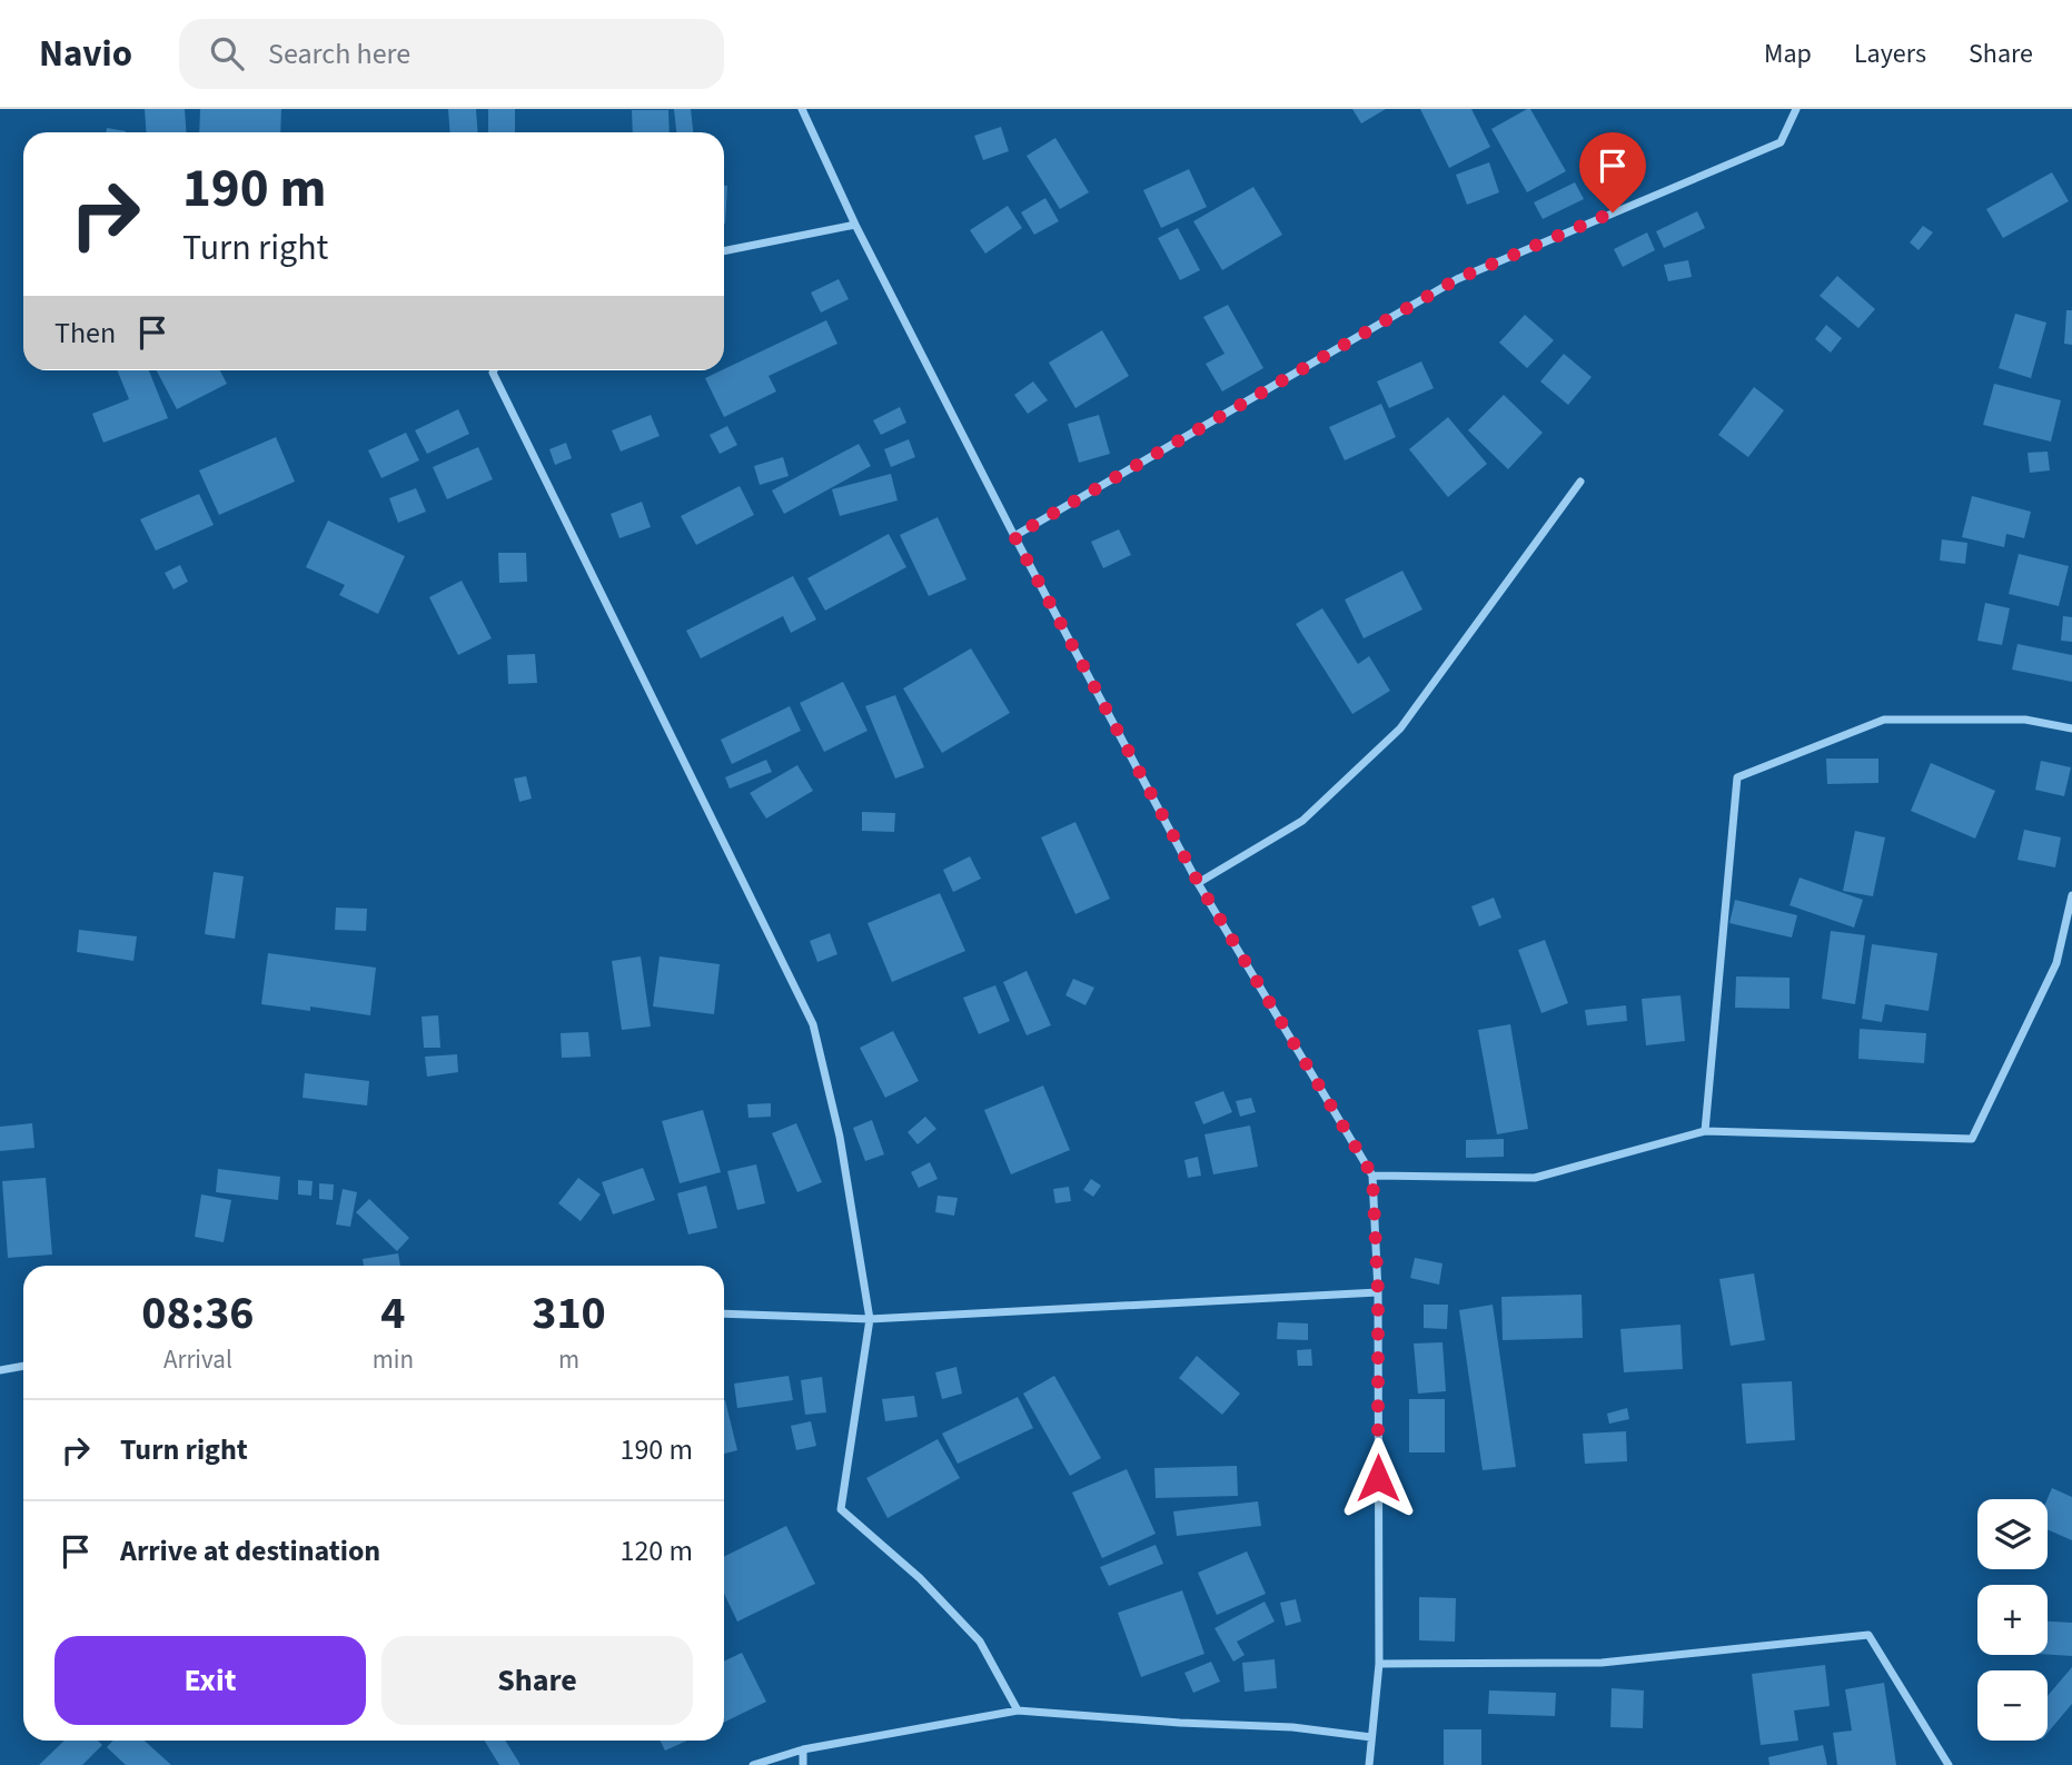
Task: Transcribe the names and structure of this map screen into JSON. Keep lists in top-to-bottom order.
{
  "page": {
    "header": "Navio",
    "search": "Search here",
    "nav": ["Map", "Layers", "Share"],
    "turn": ["190 m", "Turn right"],
    "then": "Then",
    "eta": [
      "08:36",
      "Arrival",
      "4",
      "min",
      "310",
      "m"
    ],
    "list": [
      {
        "name": "Turn right",
        "value": "190 m"
      },
      {
        "name": "Arrive at destination",
        "value": "120 m"
      }
    ],
    "map_buttons": ["+", "−"],
    "buttons": ["Exit", "Share"]
  }
}
